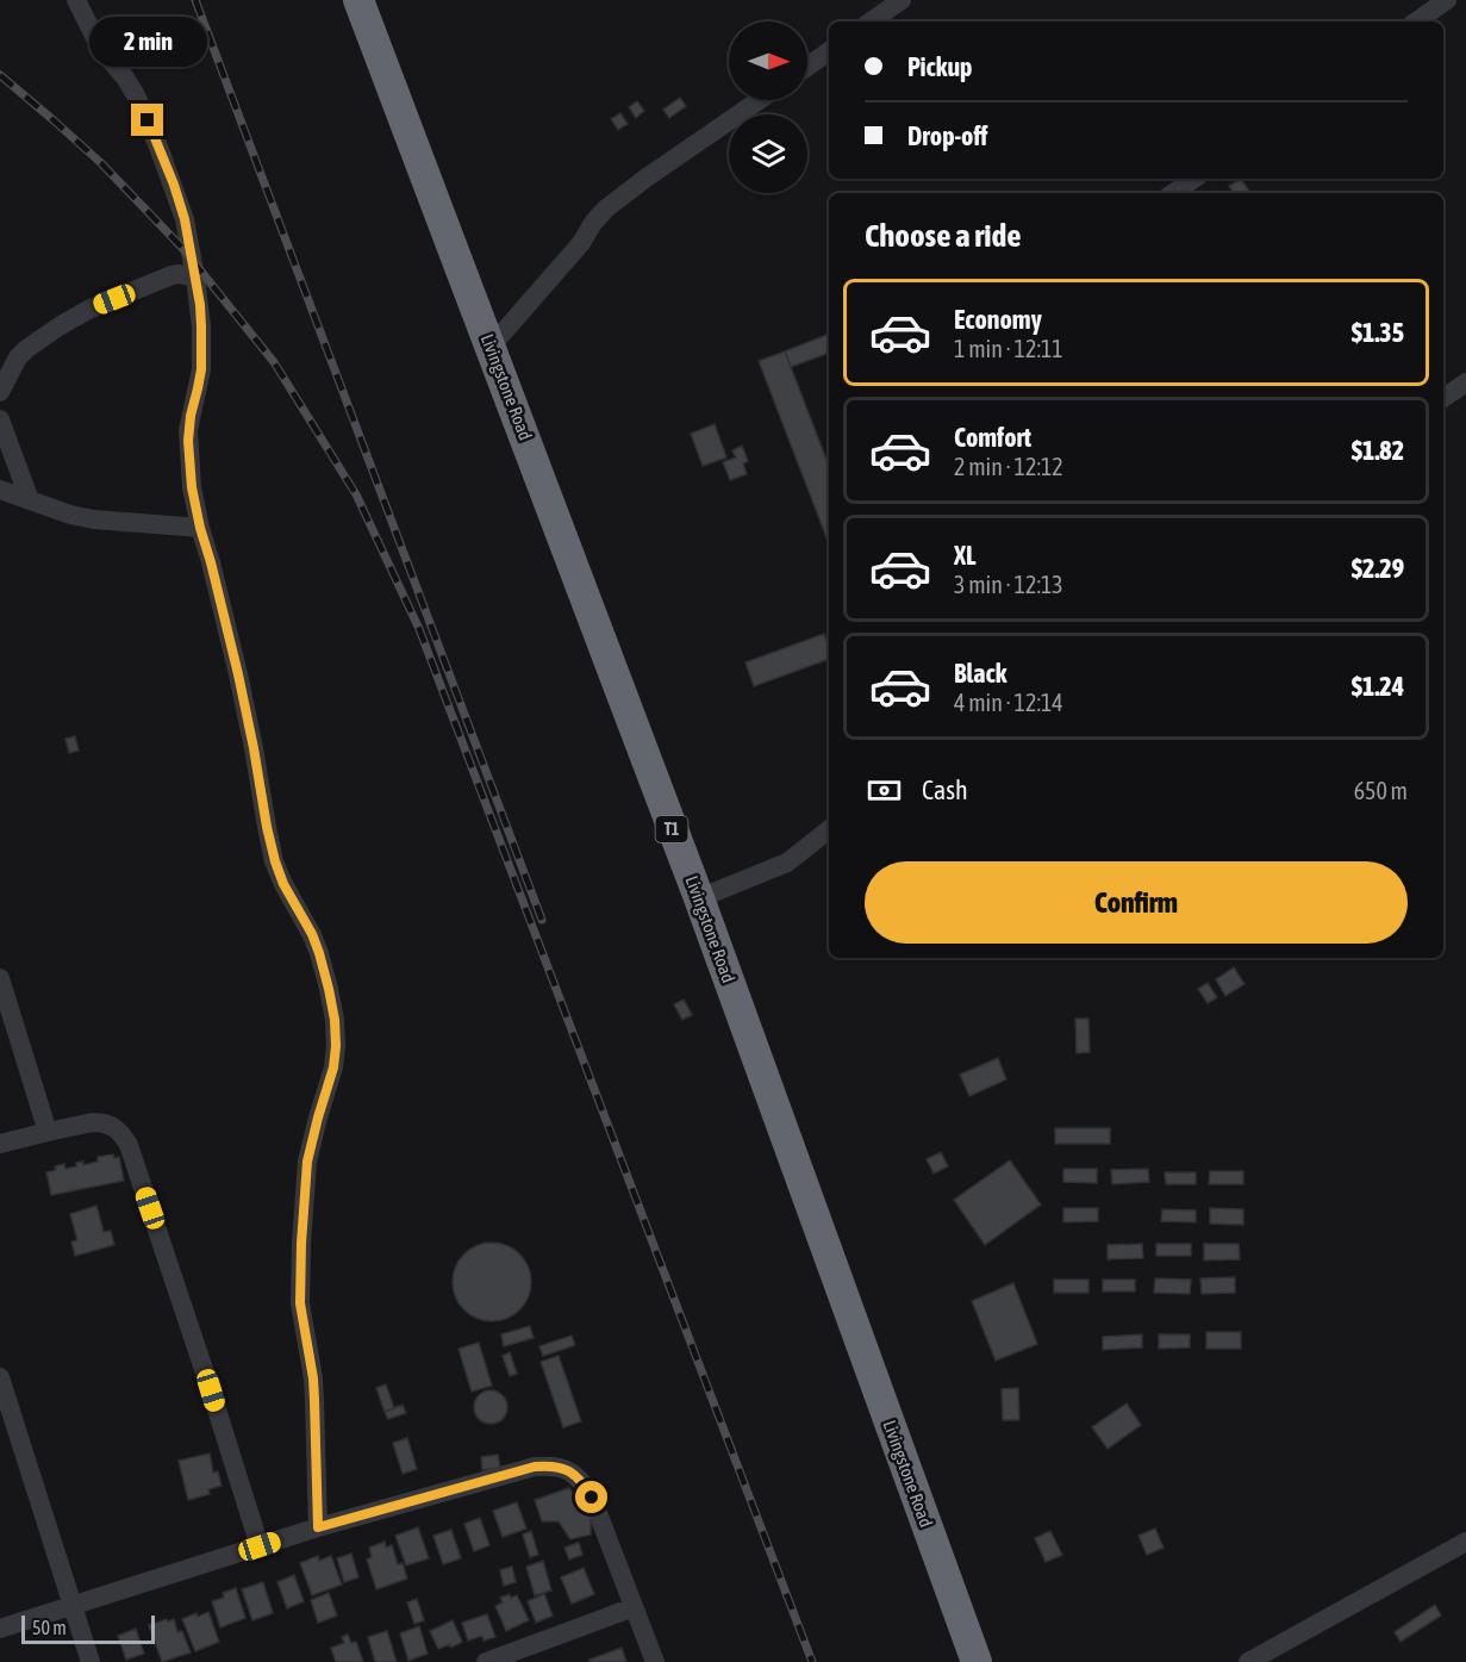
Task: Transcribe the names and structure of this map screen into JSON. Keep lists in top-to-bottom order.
{
  "streets": {
    "highway": ["Livingstone Road", "T1"]
  },
  "scale_bar": "50 m",
  "north": "right",
  "page": {
    "bubble": "2 min",
    "banner": ["Pickup", "Drop-off"],
    "heading": "Choose a ride",
    "list": [
      {
        "name": "Economy",
        "note": "1 min · 12:11",
        "value": "$1.35"
      },
      {
        "name": "Comfort",
        "note": "2 min · 12:12",
        "value": "$1.82"
      },
      {
        "name": "XL",
        "note": "3 min · 12:13",
        "value": "$2.29"
      },
      {
        "name": "Black",
        "note": "4 min · 12:14",
        "value": "$1.24"
      }
    ],
    "pay": ["Cash", "650 m"],
    "buttons": "Confirm",
    "scale": "50 m"
  }
}
